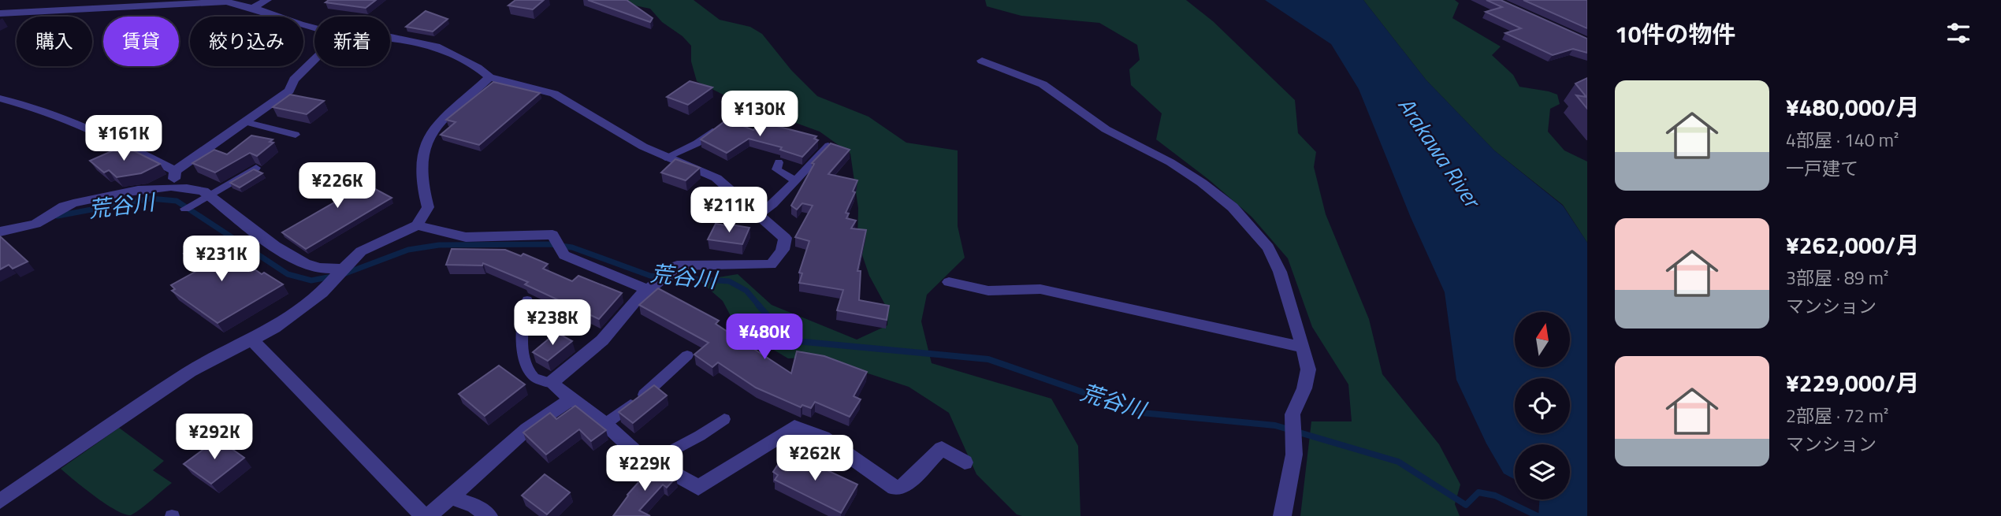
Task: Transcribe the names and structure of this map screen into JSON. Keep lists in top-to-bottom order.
{
  "water": ["Arakawa River", "荒谷川"],
  "north": "top",
  "page": {
    "heading": "10件の物件",
    "chip": [
      "購入",
      "賃貸",
      "絞り込み",
      "新着"
    ],
    "list": [
      {
        "name": "¥480,000/月",
        "note": "4部屋 · 140 m² · 一戸建て"
      },
      {
        "name": "¥262,000/月",
        "note": "3部屋 · 89 m² · マンション"
      },
      {
        "name": "¥229,000/月",
        "note": "2部屋 · 72 m² · マンション"
      }
    ],
    "price": [
      "¥130K",
      "¥161K",
      "¥226K",
      "¥211K",
      "¥231K",
      "¥238K",
      "¥480K",
      "¥292K",
      "¥262K",
      "¥229K"
    ]
  }
}
